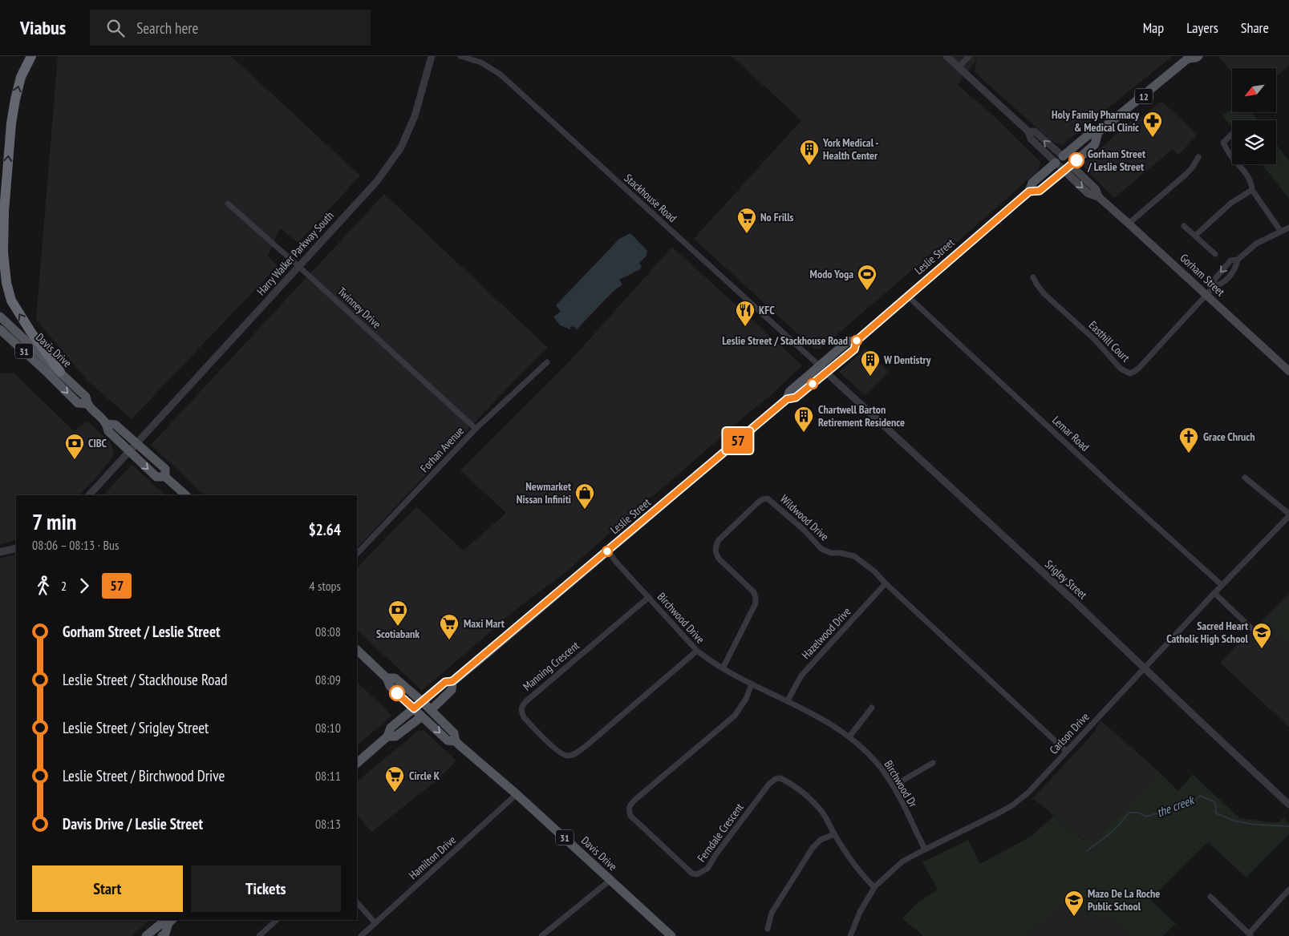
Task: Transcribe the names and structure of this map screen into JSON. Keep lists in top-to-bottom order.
{
  "streets": {
    "main road": [
      "12",
      "Leslie Street",
      "Gorham Street",
      "Davis Drive",
      "31"
    ],
    "street": [
      "Stackhouse Road",
      "Harry Walker Parkway South",
      "Twinney Drive",
      "Easthill Court",
      "Lemar Road",
      "Forhan Avenue",
      "Wildwood Drive",
      "Srigley Street",
      "Birchwood Drive",
      "Hazelwood Drive",
      "Manning Crescent",
      "Carlson Drive",
      "Birchwood Dr",
      "Ferndale Crescent",
      "Hamilton Drive"
    ]
  },
  "crossings": [
    ["Stackhouse Road", "Leslie Street"],
    ["Stackhouse Road", "Srigley Street"],
    ["Harry Walker Parkway South", "Twinney Drive"],
    ["Harry Walker Parkway South", "Davis Drive"],
    ["Leslie Street", "Gorham Street"],
    ["Leslie Street", "Davis Drive"],
    ["Leslie Street", "Lemar Road"],
    ["Leslie Street", "Srigley Street"],
    ["Leslie Street", "Birchwood Drive"],
    ["Gorham Street", "Easthill Court"],
    ["Twinney Drive", "Forhan Avenue"],
    ["Davis Drive", "Hamilton Drive"],
    ["Lemar Road", "Carlson Drive"],
    ["Wildwood Drive", "Birchwood Drive"],
    ["Wildwood Drive", "Hazelwood Drive"],
    ["Wildwood Drive", "Carlson Drive"],
    ["Srigley Street", "Carlson Drive"],
    ["Birchwood Drive", "Manning Crescent"],
    ["Birchwood Drive", "Ferndale Crescent"],
    ["Carlson Drive", "Birchwood Dr"],
    ["Carlson Drive", "Ferndale Crescent"]
  ],
  "water": ["the creek"],
  "places": {
    "pharmacy": ["Holy Family Pharmacy & Medical Clinic"],
    "other": ["Gorham Street / Leslie Street", "Leslie Street / Stackhouse Road"],
    "building": ["York Medical - Health Center", "W Dentistry", "Chartwell Barton Retirement Residence"],
    "supermarket": ["No Frills", "Maxi Mart", "Circle K"],
    "sports": ["Modo Yoga"],
    "restaurant": ["KFC"],
    "church": ["Grace Chruch"],
    "bank": ["CIBC", "Scotiabank"],
    "shop": ["Newmarket Nissan Infiniti"],
    "school or university": ["Sacred Heart Catholic High School", "Mazo De La Roche Public School"]
  },
  "lines": ["bus line 57"],
  "north": "bottom left",
  "page": {
    "header": "Viabus",
    "search": "Search here",
    "nav": ["Map", "Layers", "Share"],
    "on_map": "57",
    "heading": ["7 min", "08:06 – 08:13 · Bus", "$2.64"],
    "legs": ["2", "57", "4 stops"],
    "list": [
      {
        "name": "Gorham Street / Leslie Street",
        "value": "08:08"
      },
      {
        "name": "Leslie Street / Stackhouse Road",
        "value": "08:09"
      },
      {
        "name": "Leslie Street / Srigley Street",
        "value": "08:10"
      },
      {
        "name": "Leslie Street / Birchwood Drive",
        "value": "08:11"
      },
      {
        "name": "Davis Drive / Leslie Street",
        "value": "08:13"
      }
    ],
    "buttons": ["Start", "Tickets"]
  }
}
